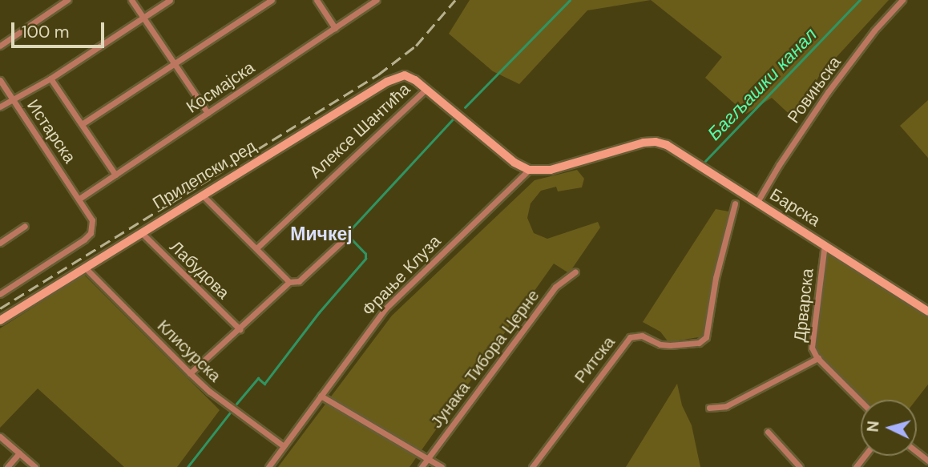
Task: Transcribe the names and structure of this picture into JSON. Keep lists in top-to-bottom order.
{
  "streets": {
    "street": [
      "Космајска",
      "Ровињска",
      "Алексе Шантића",
      "Истарска",
      "Прилепски ред",
      "Барска",
      "Лабудова",
      "Фрање Клуза",
      "Дрварска",
      "Клисурска",
      "Јунака Тибора Церне",
      "Ритска"
    ]
  },
  "crossings": [
    ["Космајска", "Истарска"],
    ["Ровињска", "Барска"],
    ["Алексе Шантића", "Прилепски ред"],
    ["Алексе Шантића", "Барска"],
    ["Алексе Шантића", "Фрање Клуза"],
    ["Прилепски ред", "Лабудова"],
    ["Прилепски ред", "Клисурска"],
    ["Барска", "Фрање Клуза"],
    ["Барска", "Дрварска"],
    ["Фрање Клуза", "Клисурска"]
  ],
  "districts": ["Мичкеј"],
  "water": ["Багљашки канал"],
  "scale_bar": "100 m",
  "north": "left"
}
